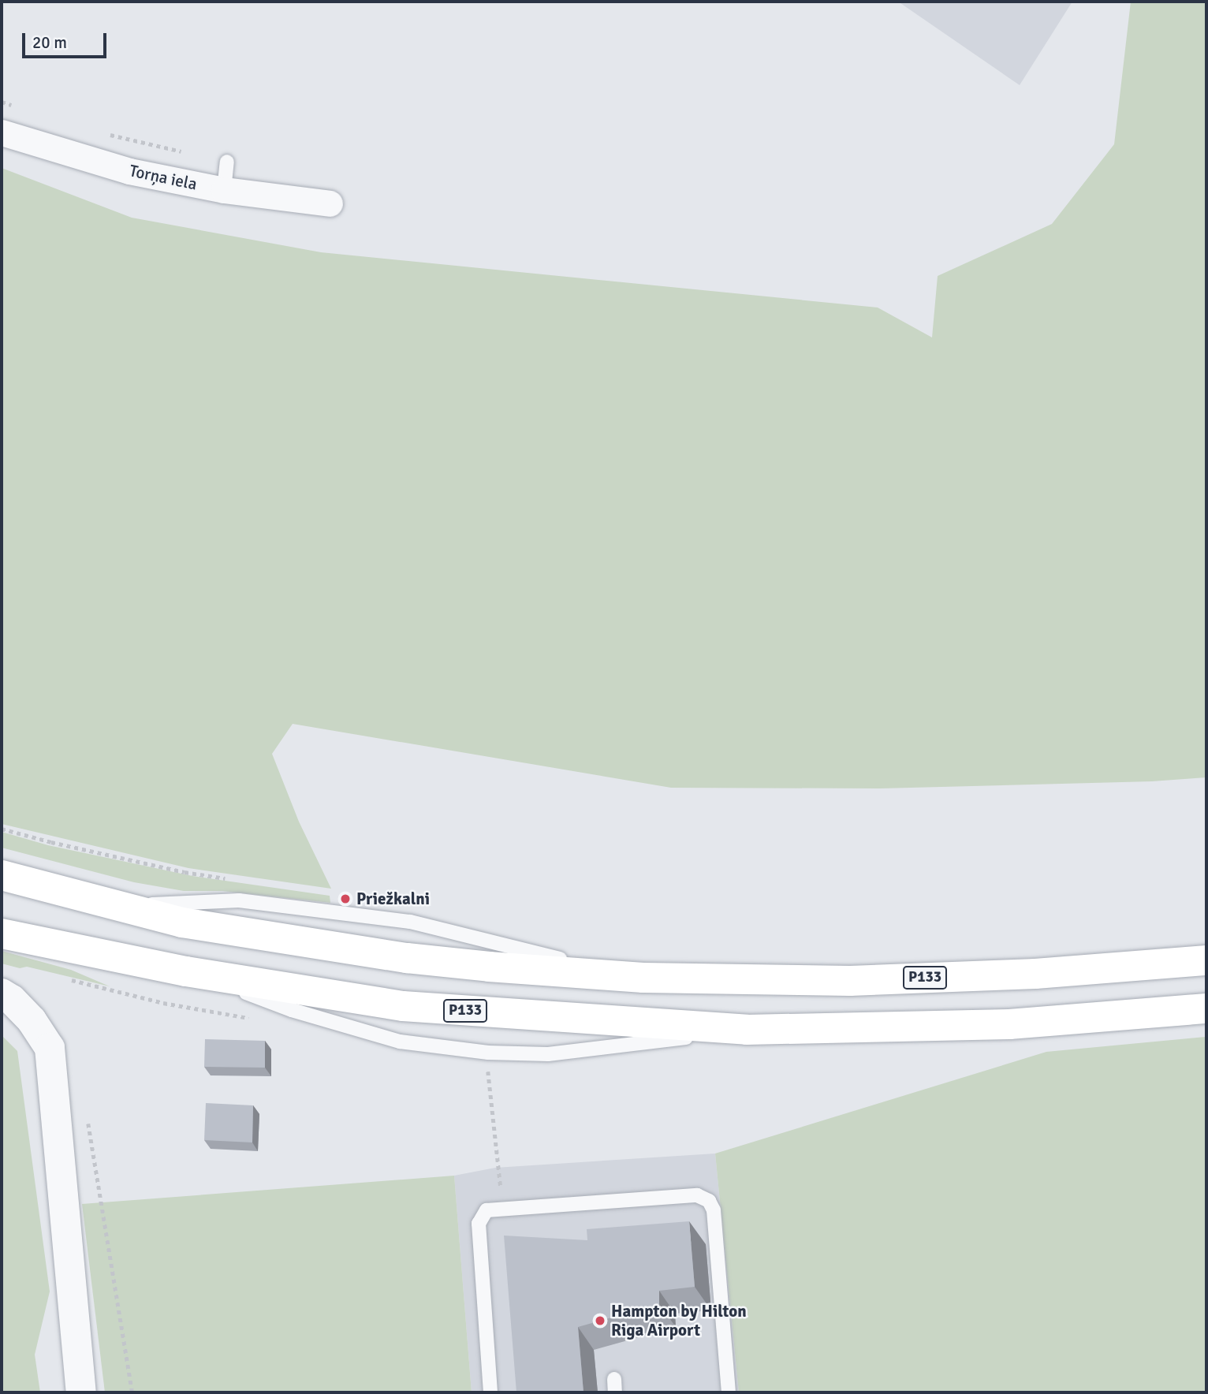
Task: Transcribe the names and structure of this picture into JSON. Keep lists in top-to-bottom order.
{
  "streets": {
    "main road": ["P133"],
    "street": ["Torņa iela"]
  },
  "places": ["Priežkalni", "Hampton by Hilton Riga Airport"],
  "scale_bar": "20 m"
}
